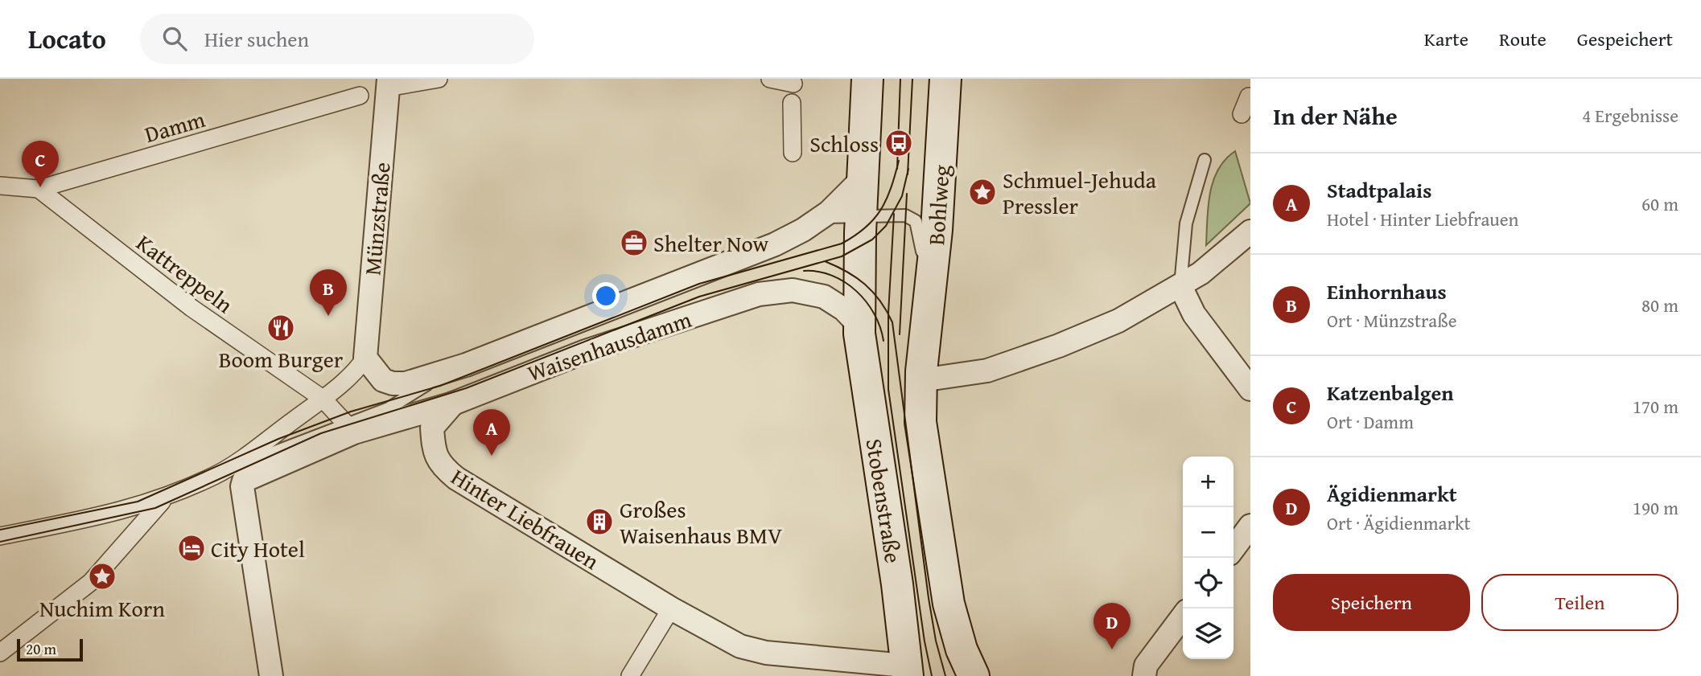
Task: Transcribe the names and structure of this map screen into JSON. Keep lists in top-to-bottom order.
{
  "streets": {
    "main road": ["Bohlweg", "Stobenstraße"],
    "street": [
      "Damm",
      "Münzstraße",
      "Kattreppeln",
      "Waisenhausdamm",
      "Hinter Liebfrauen"
    ]
  },
  "crossings": [
    ["Damm", "Kattreppeln"],
    ["Münzstraße", "Waisenhausdamm"],
    ["Kattreppeln", "Waisenhausdamm"],
    ["Waisenhausdamm", "Stobenstraße"],
    ["Waisenhausdamm", "Hinter Liebfrauen"],
    ["Stobenstraße", "Hinter Liebfrauen"]
  ],
  "places": {
    "bus stop": ["Schloss"],
    "place": ["Schmuel-Jehuda Pressler", "Nuchim Korn"],
    "office": ["Shelter Now"],
    "restaurant": ["Boom Burger"],
    "building": ["Großes Waisenhaus BMV"],
    "hotel": ["City Hotel"]
  },
  "scale_bar": "20 m",
  "page": {
    "header": "Locato",
    "search": "Hier suchen",
    "nav": ["Karte", "Route", "Gespeichert"],
    "heading": ["In der Nähe", "4 Ergebnisse"],
    "pins": [
      "C",
      "B",
      "A",
      "D"
    ],
    "list": [
      {
        "mark": "A",
        "name": "Stadtpalais",
        "note": "Hotel · Hinter Liebfrauen",
        "value": "60 m"
      },
      {
        "mark": "B",
        "name": "Einhornhaus",
        "note": "Ort · Münzstraße",
        "value": "80 m"
      },
      {
        "mark": "C",
        "name": "Katzenbalgen",
        "note": "Ort · Damm",
        "value": "170 m"
      },
      {
        "mark": "D",
        "name": "Ägidienmarkt",
        "note": "Ort · Ägidienmarkt",
        "value": "190 m"
      }
    ],
    "map_buttons": ["+", "−"],
    "buttons": ["Speichern", "Teilen"],
    "scale": "20 m"
  }
}
